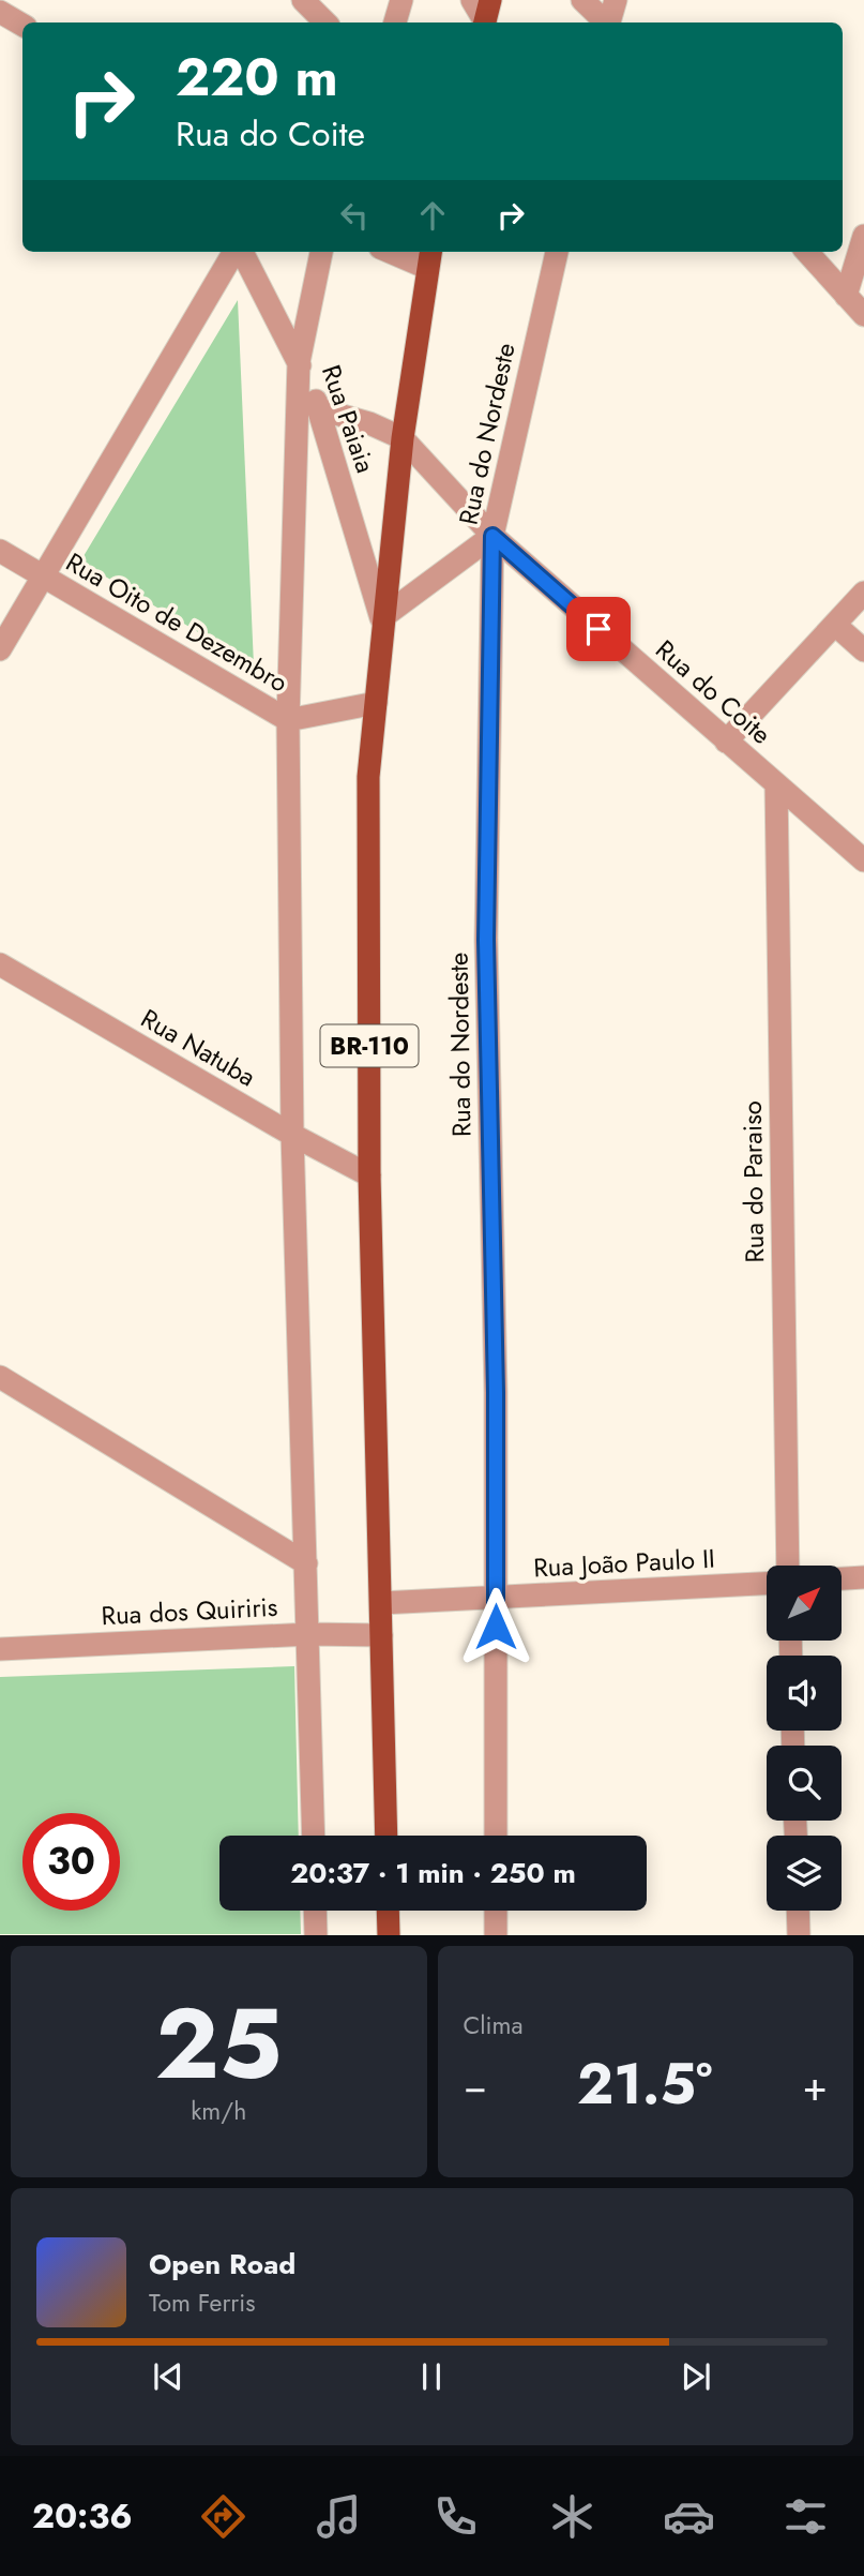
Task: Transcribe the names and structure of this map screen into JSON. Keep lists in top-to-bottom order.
{
  "streets": {
    "main road": ["BR-110"],
    "street": [
      "Rua Paiaia",
      "Rua do Nordeste",
      "Rua Oito de Dezembro",
      "Rua do Coite",
      "Rua Natuba",
      "Rua do Paraiso",
      "Rua João Paulo II",
      "Rua dos Quiriris"
    ]
  },
  "crossings": [
    ["Rua Paiaia", "BR-110"],
    ["Rua do Nordeste", "Rua do Coite"],
    ["Rua do Nordeste", "Rua João Paulo II"],
    ["Rua Oito de Dezembro", "BR-110"],
    ["Rua do Coite", "BR-110"],
    ["Rua do Coite", "Rua do Paraiso"],
    ["BR-110", "Rua Natuba"],
    ["BR-110", "Rua João Paulo II"],
    ["BR-110", "Rua dos Quiriris"]
  ],
  "north": "top right",
  "page": {
    "turn": ["220 m", "Rua do Coite"],
    "limit": "30",
    "trip": "20:37 · 1 min · 250 m",
    "tile": [
      ["25", "km/h"],
      "Clima"
    ],
    "heat": ["−", "21.5°", "+"],
    "song": ["Open Road", "Tom Ferris"],
    "tabs": "20:36"
  }
}
